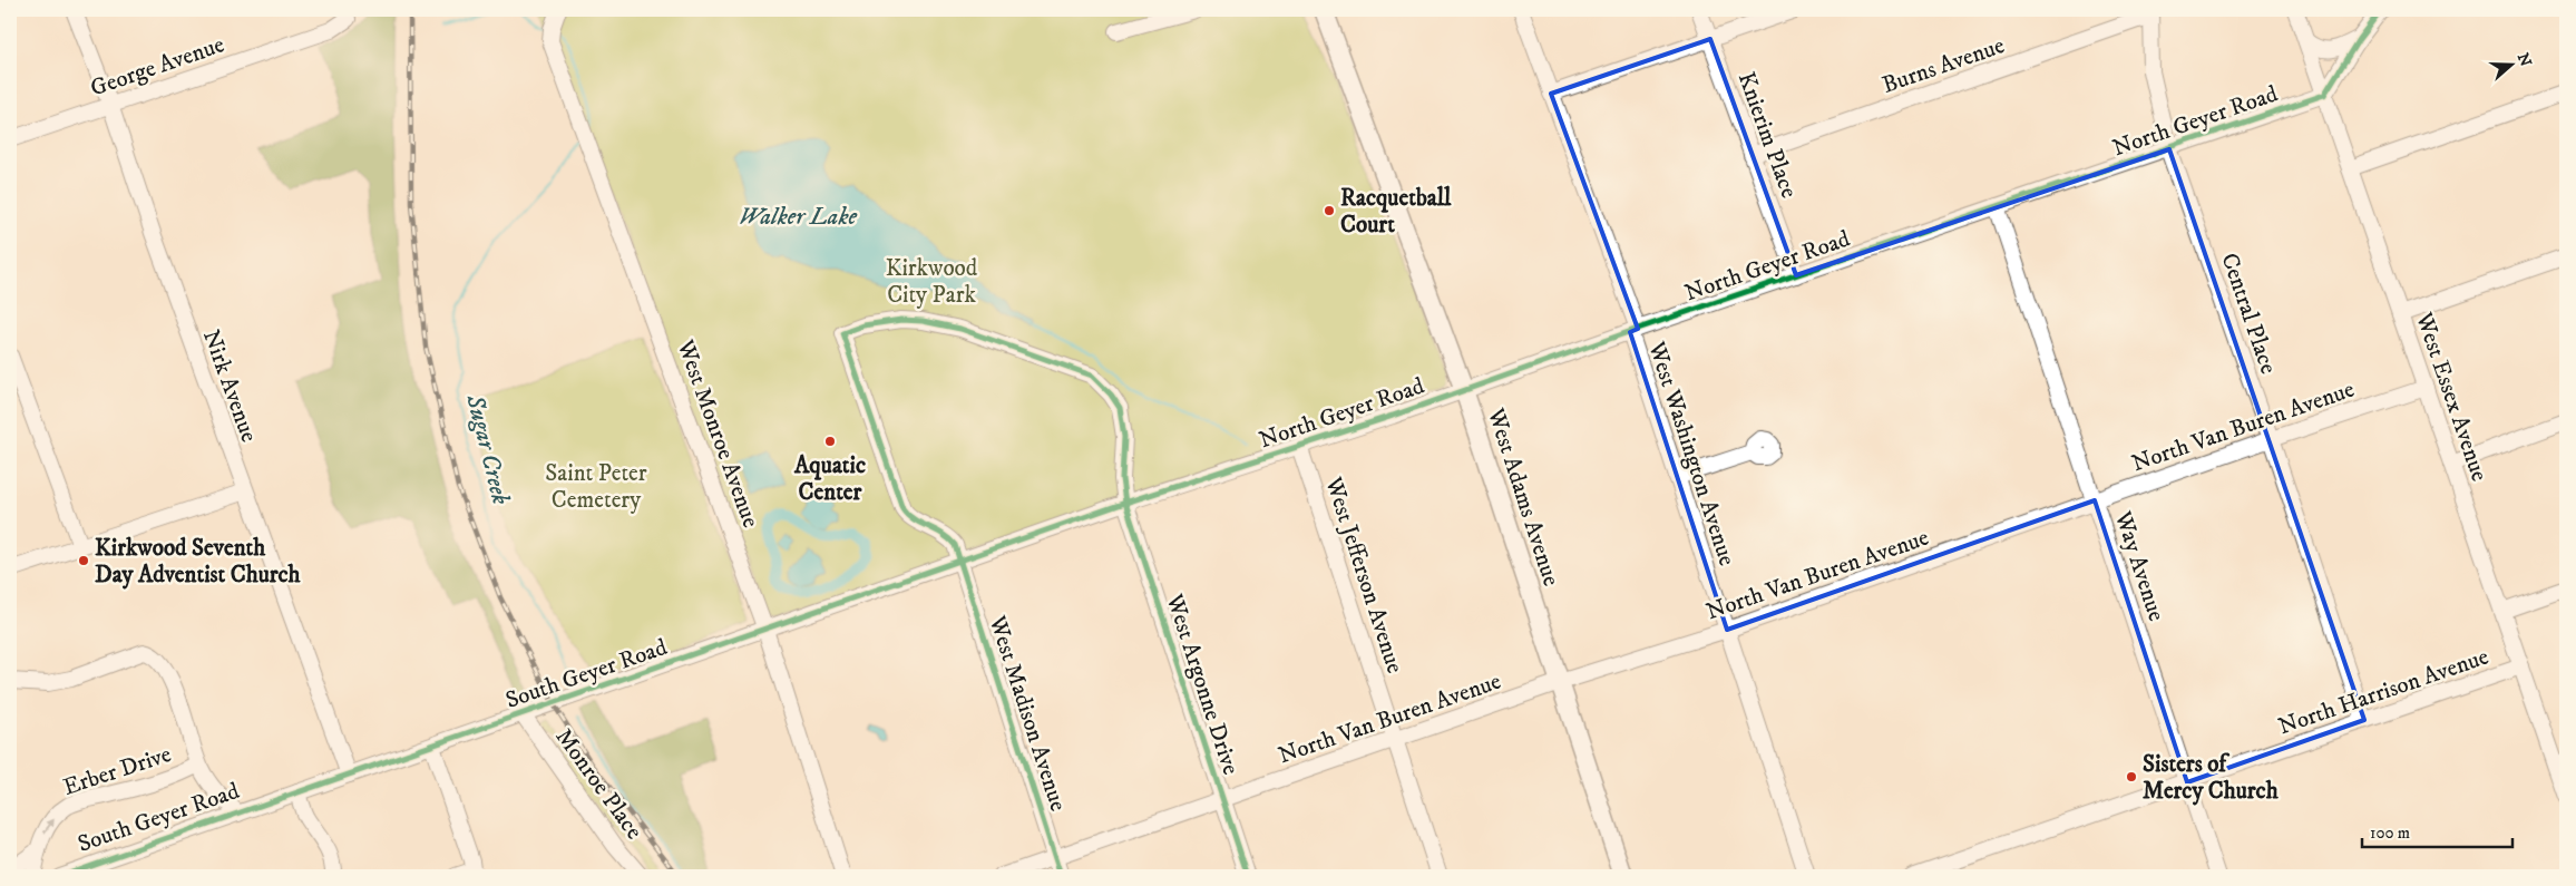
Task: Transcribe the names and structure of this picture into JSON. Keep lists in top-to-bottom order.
{
  "streets": {
    "main road": ["West Adams Avenue"],
    "street": [
      "Burns Avenue",
      "George Avenue",
      "North Geyer Road",
      "Knierim Place",
      "Central Place",
      "Nirk Avenue",
      "West Essex Avenue",
      "North Van Buren Avenue",
      "West Monroe Avenue",
      "West Washington Avenue",
      "Way Avenue",
      "West Jefferson Avenue",
      "South Geyer Road",
      "West Argonne Drive",
      "North Harrison Avenue",
      "West Madison Avenue",
      "Erber Drive",
      "Monroe Place"
    ]
  },
  "crossings": [
    ["Burns Avenue", "Knierim Place"],
    ["Burns Avenue", "Central Place"],
    ["George Avenue", "Nirk Avenue"],
    ["North Geyer Road", "Knierim Place"],
    ["North Geyer Road", "Central Place"],
    ["North Geyer Road", "West Essex Avenue"],
    ["North Geyer Road", "West Washington Avenue"],
    ["North Geyer Road", "West Adams Avenue"],
    ["North Geyer Road", "Way Avenue"],
    ["North Geyer Road", "West Jefferson Avenue"],
    ["North Geyer Road", "South Geyer Road"],
    ["North Geyer Road", "West Argonne Drive"],
    ["Central Place", "North Van Buren Avenue"],
    ["Central Place", "North Harrison Avenue"],
    ["Nirk Avenue", "South Geyer Road"],
    ["West Essex Avenue", "North Van Buren Avenue"],
    ["West Essex Avenue", "North Harrison Avenue"],
    ["North Van Buren Avenue", "West Washington Avenue"],
    ["North Van Buren Avenue", "West Adams Avenue"],
    ["North Van Buren Avenue", "Way Avenue"],
    ["North Van Buren Avenue", "West Jefferson Avenue"],
    ["North Van Buren Avenue", "West Argonne Drive"],
    ["North Van Buren Avenue", "West Madison Avenue"],
    ["West Monroe Avenue", "South Geyer Road"],
    ["Way Avenue", "North Harrison Avenue"],
    ["South Geyer Road", "West Argonne Drive"],
    ["South Geyer Road", "West Madison Avenue"],
    ["South Geyer Road", "Monroe Place"],
    ["West Argonne Drive", "West Madison Avenue"]
  ],
  "one_way": ["Erber Drive"],
  "water": ["Walker Lake", "Sugar Creek"],
  "parks": ["Kirkwood City Park", "Saint Peter Cemetery"],
  "places": [
    "Racquetball Court",
    "Aquatic Center",
    "Kirkwood Seventh Day Adventist Church",
    "Sisters of Mercy Church"
  ],
  "scale_bar": "100 m",
  "north": "right"
}
